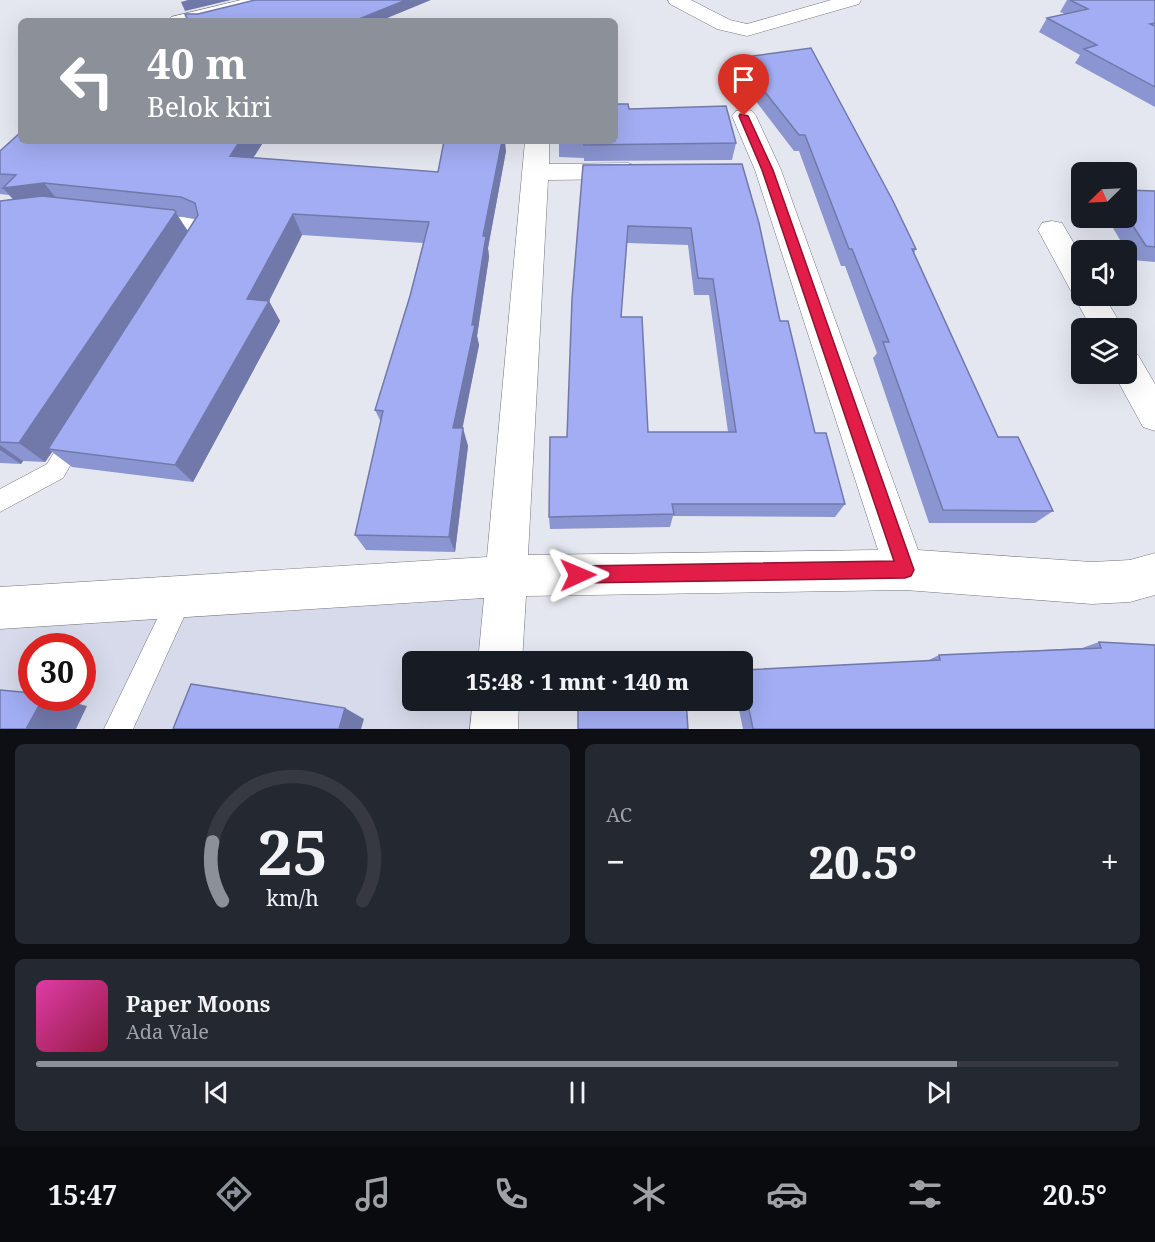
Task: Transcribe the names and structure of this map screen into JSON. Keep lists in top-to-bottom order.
{
  "north": "bottom left",
  "page": {
    "turn": ["40 m", "Belok kiri"],
    "limit": "30",
    "trip": "15:48 · 1 mnt · 140 m",
    "tile": "AC",
    "heat": ["−", "20.5°", "+"],
    "song": ["Paper Moons", "Ada Vale"],
    "tabs": ["15:47", "20.5°"],
    "gauge": ["25", "km/h"]
  }
}
